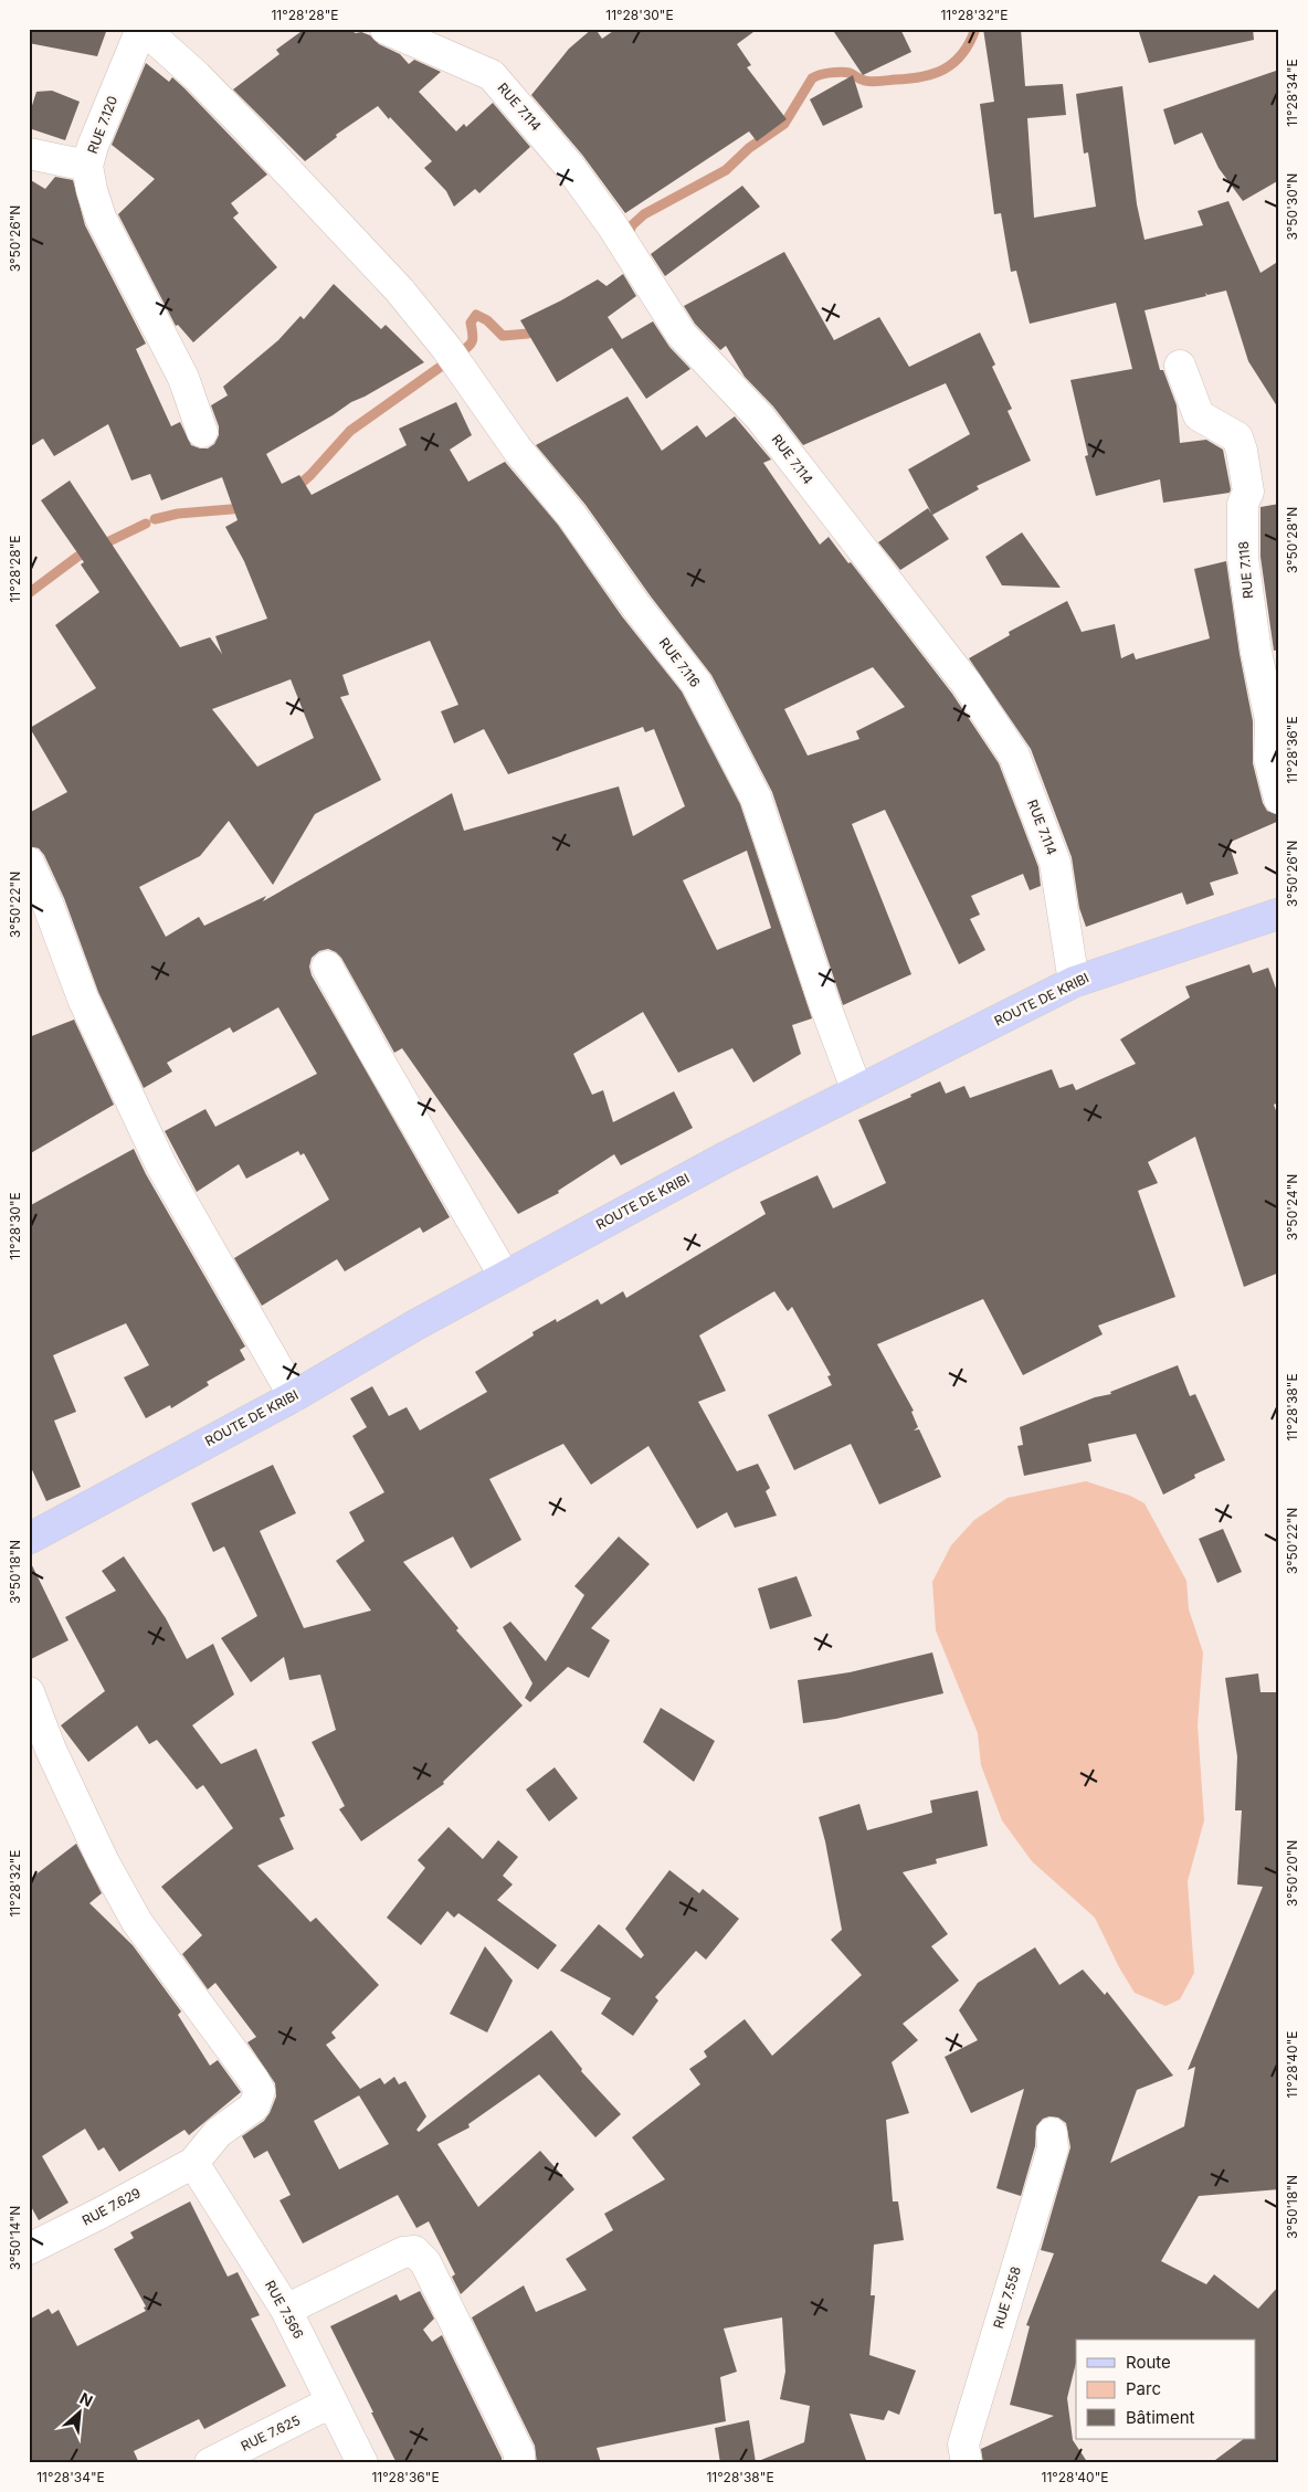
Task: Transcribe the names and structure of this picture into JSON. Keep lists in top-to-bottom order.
{
  "streets": {
    "main road": ["ROUTE DE KRIBI"],
    "street": [
      "RUE 7.114",
      "RUE 7.120",
      "RUE 7.118",
      "RUE 7.116",
      "RUE 7.629",
      "RUE 7.558",
      "RUE 7.566",
      "RUE 7.625"
    ]
  },
  "crossings": [
    ["RUE 7.114", "ROUTE DE KRIBI"],
    ["RUE 7.120", "RUE 7.116"],
    ["RUE 7.116", "ROUTE DE KRIBI"],
    ["RUE 7.629", "RUE 7.566"],
    ["RUE 7.566", "RUE 7.625"]
  ],
  "legend": ["Route", "Parc", "Bâtiment"],
  "north": "top right",
  "coordinates": [
    "11°28'28\"E",
    "11°28'30\"E",
    "11°28'32\"E",
    "11°28'34\"E",
    "3°50'30\"N",
    "3°50'26\"N",
    "3°50'28\"N",
    "11°28'36\"E",
    "3°50'22\"N",
    "3°50'24\"N",
    "11°28'38\"E",
    "3°50'18\"N",
    "3°50'20\"N",
    "11°28'40\"E",
    "3°50'14\"N"
  ]
}
